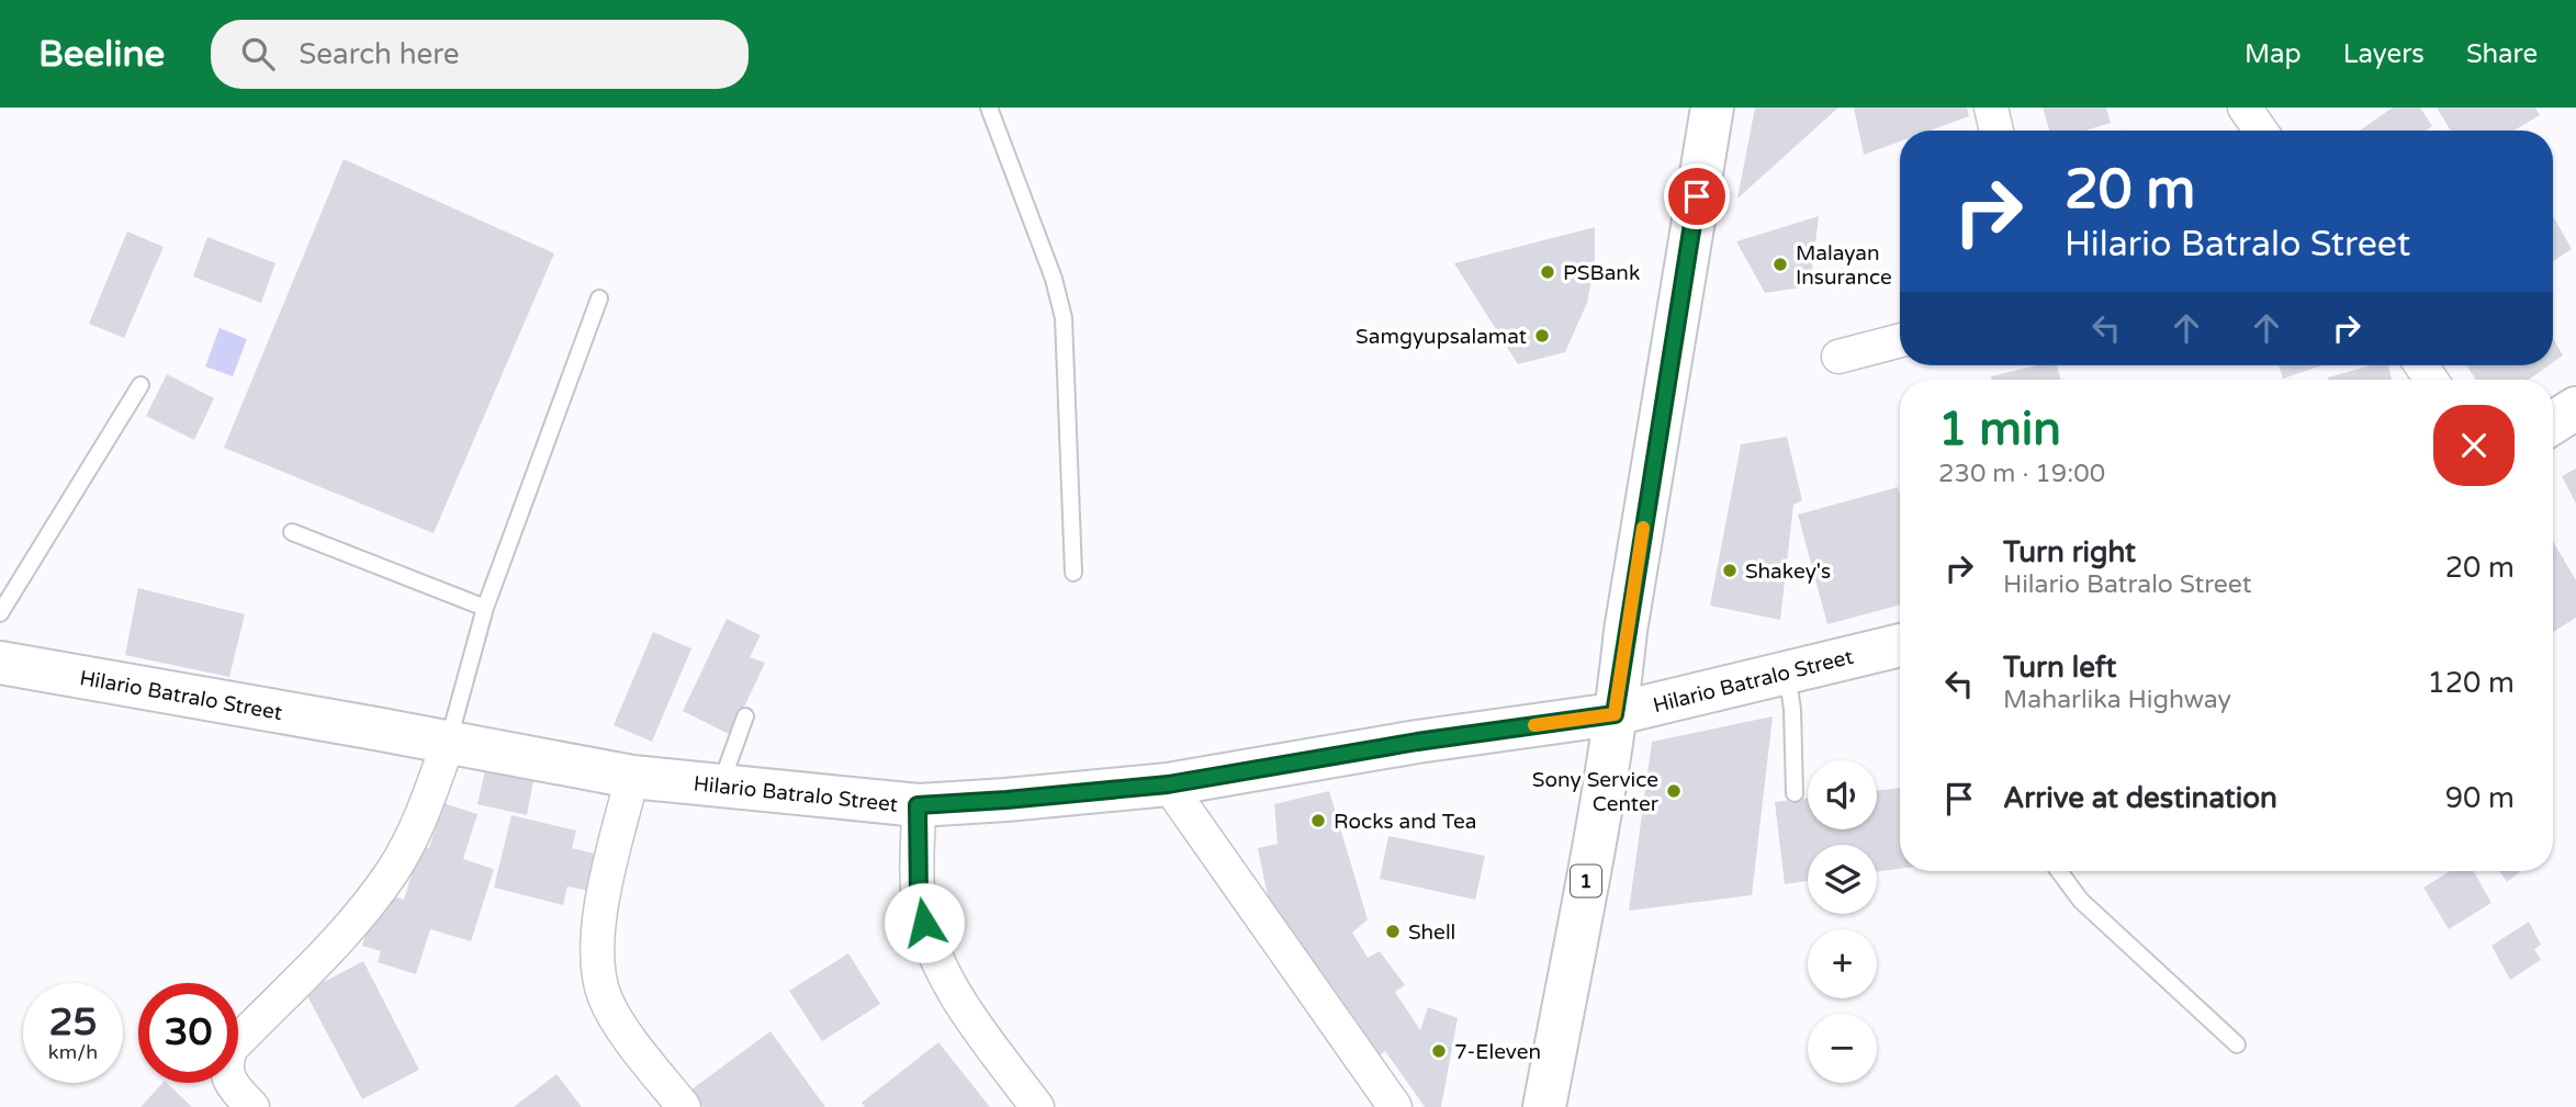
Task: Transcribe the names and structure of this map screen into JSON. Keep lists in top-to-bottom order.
{
  "streets": {
    "street": ["Hilario Batralo Street", "1"]
  },
  "crossings": [
    ["Hilario Batralo Street", "1"]
  ],
  "places": [
    "Malayan Insurance",
    "PSBank",
    "Samgyupsalamat",
    "Shakey's",
    "Sony Service Center",
    "Rocks and Tea",
    "Shell",
    "7-Eleven"
  ],
  "page": {
    "header": "Beeline",
    "search": "Search here",
    "nav": ["Map", "Layers", "Share"],
    "turn": ["20 m", "Hilario Batralo Street"],
    "heading": ["1 min", "230 m · 19:00"],
    "list": [
      {
        "name": "Turn right",
        "note": "Hilario Batralo Street",
        "value": "20 m"
      },
      {
        "name": "Turn left",
        "note": "Maharlika Highway",
        "value": "120 m"
      },
      {
        "name": "Arrive at destination",
        "value": "90 m"
      }
    ],
    "map_buttons": ["+", "−"],
    "speed": "25 km/h",
    "limit": "30"
  }
}
